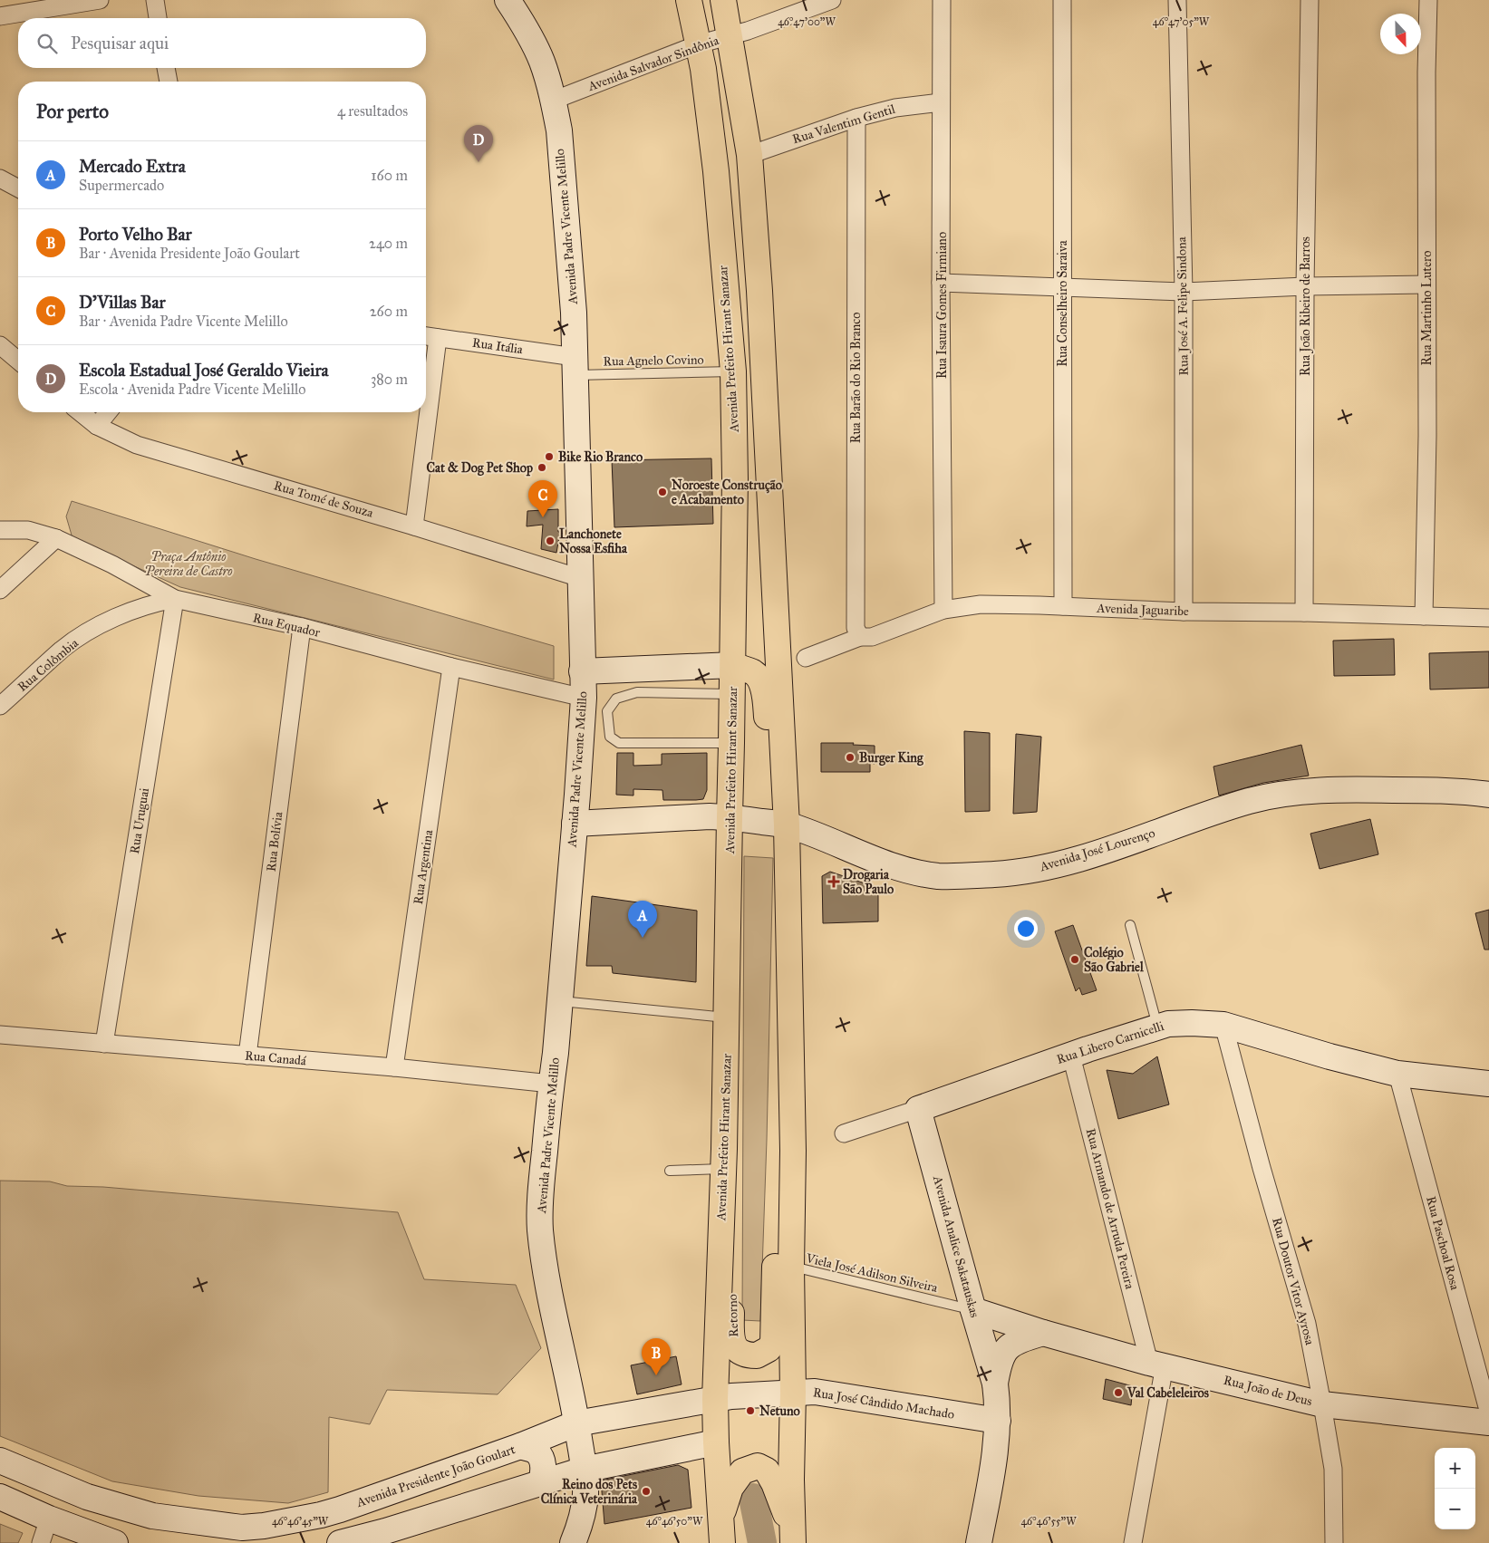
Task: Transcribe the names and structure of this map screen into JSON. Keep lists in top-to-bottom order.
{
  "streets": {
    "main road": [
      "Avenida Padre Vicente Melillo",
      "Avenida Prefeito Hirant Sanazar",
      "Avenida José Lourenço",
      "Rua Libero Carnicelli",
      "Avenida Analice Sakatauskas",
      "Retorno",
      "Rua João de Deus",
      "Rua José Cândido Machado",
      "Avenida Presidente João Goulart"
    ],
    "street": [
      "Avenida Salvador Sindônia",
      "Rua Valentim Gentil",
      "Rua Conselheiro Saraiva",
      "Rua Isaura Gomes Firmiano",
      "Rua José A. Felipe Sindona",
      "Rua João Ribeiro de Barros",
      "Rua Martinho Lutero",
      "Rua Itália",
      "Rua Barão do Rio Branco",
      "Rua Tomé de Souza",
      "Avenida Jaguaribe",
      "Rua Equador",
      "Rua Colômbia",
      "Rua Uruguai",
      "Rua Bolívia",
      "Rua Argentina",
      "Rua Canadá",
      "Rua Armando de Arruda Pereira",
      "Rua Paschoal Rosa",
      "Rua Doutor Vitor Ayrosa"
    ],
    "lane": ["Rua Agnelo Covino", "Viela José Adilson Silveira"]
  },
  "crossings": [
    ["Avenida Salvador Sindônia", "Avenida Padre Vicente Melillo"],
    ["Avenida Salvador Sindônia", "Avenida Prefeito Hirant Sanazar"],
    ["Rua Valentim Gentil", "Rua Isaura Gomes Firmiano"],
    ["Rua Valentim Gentil", "Rua Barão do Rio Branco"],
    ["Avenida Padre Vicente Melillo", "Rua Itália"],
    ["Avenida Padre Vicente Melillo", "Rua Agnelo Covino"],
    ["Avenida Padre Vicente Melillo", "Rua Tomé de Souza"],
    ["Avenida Padre Vicente Melillo", "Rua Equador"],
    ["Avenida Padre Vicente Melillo", "Avenida José Lourenço"],
    ["Avenida Padre Vicente Melillo", "Rua Canadá"],
    ["Avenida Padre Vicente Melillo", "Avenida Presidente João Goulart"],
    ["Rua Conselheiro Saraiva", "Avenida Jaguaribe"],
    ["Rua Isaura Gomes Firmiano", "Avenida Jaguaribe"],
    ["Rua José A. Felipe Sindona", "Avenida Jaguaribe"],
    ["Rua João Ribeiro de Barros", "Avenida Jaguaribe"],
    ["Rua Martinho Lutero", "Avenida Jaguaribe"],
    ["Rua Itália", "Rua Agnelo Covino"],
    ["Avenida Prefeito Hirant Sanazar", "Rua Agnelo Covino"],
    ["Avenida Prefeito Hirant Sanazar", "Avenida José Lourenço"],
    ["Avenida Prefeito Hirant Sanazar", "Retorno"],
    ["Avenida Prefeito Hirant Sanazar", "Rua José Cândido Machado"],
    ["Avenida Prefeito Hirant Sanazar", "Avenida Presidente João Goulart"],
    ["Rua Barão do Rio Branco", "Avenida Jaguaribe"],
    ["Rua Equador", "Rua Colômbia"],
    ["Rua Equador", "Rua Uruguai"],
    ["Rua Equador", "Rua Bolívia"],
    ["Rua Equador", "Rua Argentina"],
    ["Rua Colômbia", "Rua Uruguai"],
    ["Rua Uruguai", "Rua Canadá"],
    ["Rua Bolívia", "Rua Canadá"],
    ["Rua Argentina", "Rua Canadá"],
    ["Rua Libero Carnicelli", "Rua Armando de Arruda Pereira"],
    ["Rua Libero Carnicelli", "Rua Paschoal Rosa"],
    ["Rua Libero Carnicelli", "Avenida Analice Sakatauskas"],
    ["Rua Libero Carnicelli", "Rua Doutor Vitor Ayrosa"],
    ["Rua Armando de Arruda Pereira", "Rua João de Deus"],
    ["Avenida Analice Sakatauskas", "Viela José Adilson Silveira"],
    ["Avenida Analice Sakatauskas", "Rua João de Deus"],
    ["Avenida Analice Sakatauskas", "Rua José Cândido Machado"],
    ["Viela José Adilson Silveira", "Rua João de Deus"],
    ["Rua Doutor Vitor Ayrosa", "Rua João de Deus"],
    ["Rua José Cândido Machado", "Avenida Presidente João Goulart"]
  ],
  "parks": ["Praça Antônio Pereira de Castro"],
  "places": {
    "other": [
      "Bike Rio Branco",
      "Cat & Dog Pet Shop",
      "Noroeste Construção e Acabamento",
      "Lanchonete Nossa Esfiha",
      "Burger King",
      "Colégio São Gabriel",
      "Val Cabeleleiros",
      "Netuno",
      "Reino dos Pets Clínica Veterinária"
    ],
    "health": ["Drogaria São Paulo"]
  },
  "north": "bottom",
  "page": {
    "search": "Pesquisar aqui",
    "heading": ["Por perto", "4 resultados"],
    "pins": [
      "D",
      "C",
      "A",
      "B"
    ],
    "list": [
      {
        "mark": "A",
        "name": "Mercado Extra",
        "note": "Supermercado",
        "value": "160 m"
      },
      {
        "mark": "B",
        "name": "Porto Velho Bar",
        "note": "Bar · Avenida Presidente João Goulart",
        "value": "240 m"
      },
      {
        "mark": "C",
        "name": "D'Villas Bar",
        "note": "Bar · Avenida Padre Vicente Melillo",
        "value": "260 m"
      },
      {
        "mark": "D",
        "name": "Escola Estadual José Geraldo Vieira",
        "note": "Escola · Avenida Padre Vicente Melillo",
        "value": "380 m"
      }
    ],
    "map_buttons": ["+", "−"]
  },
  "coordinates": [
    "46°47'00\"W",
    "46°47'05\"W",
    "46°46'45\"W",
    "46°46'50\"W",
    "46°46'55\"W"
  ]
}
